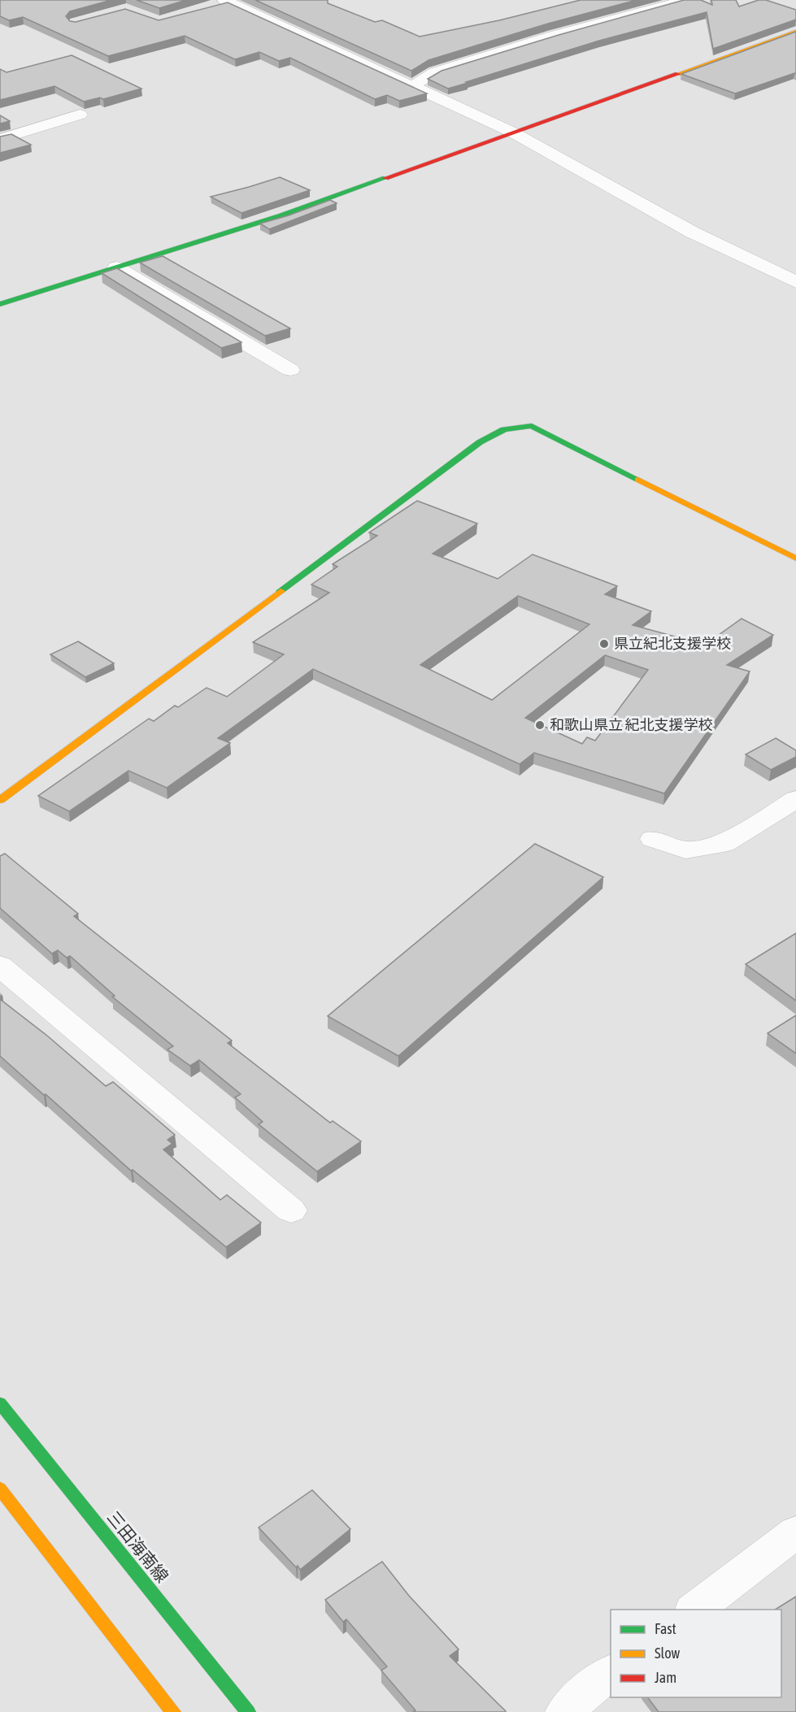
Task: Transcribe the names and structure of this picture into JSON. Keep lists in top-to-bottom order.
{
  "streets": {
    "street": ["三田海南線"]
  },
  "places": ["県立紀北支援学校", "和歌山県立 紀北支援学校"],
  "legend": ["Fast", "Slow", "Jam"]
}
